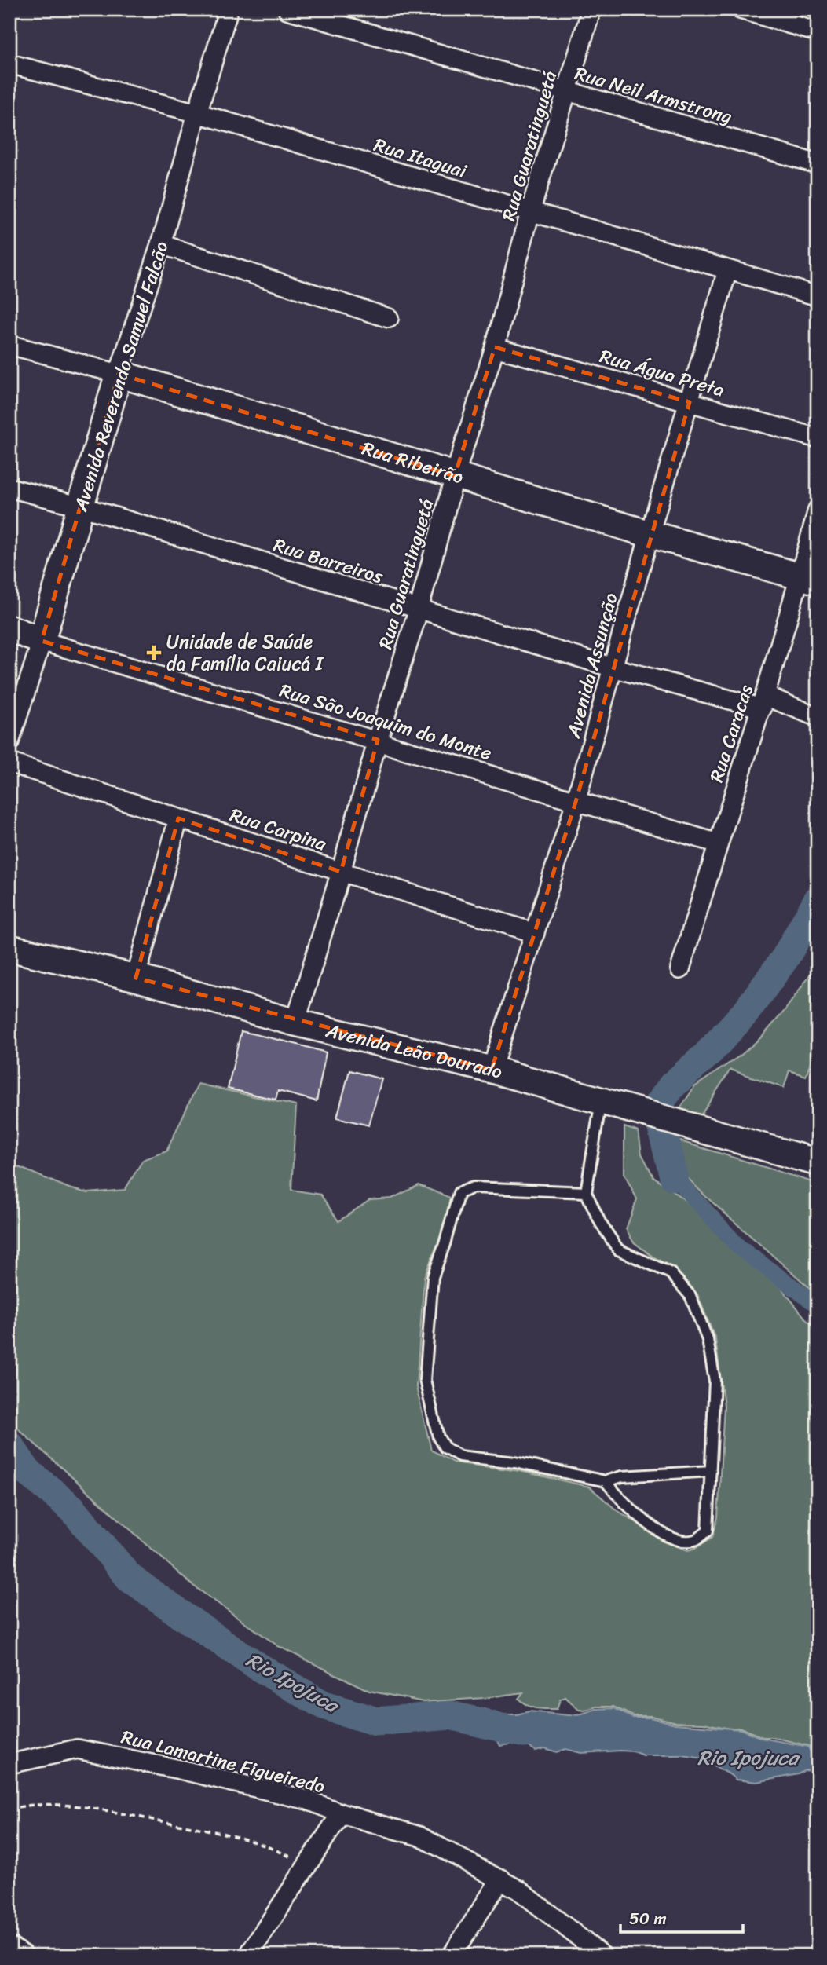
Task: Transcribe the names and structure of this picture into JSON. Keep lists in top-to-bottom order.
{
  "streets": {
    "main road": ["Avenida Reverendo Samuel Falcão", "Rua Ribeirão", "Avenida Leão Dourado"],
    "street": [
      "Rua Neil Armstrong",
      "Rua Guaratinguetá",
      "Rua Itaguai",
      "Rua Água Preta",
      "Rua Barreiros",
      "Avenida Assunção",
      "Rua São Joaquim do Monte",
      "Rua Caracas",
      "Rua Carpina",
      "Rua Lamartine Figueiredo"
    ]
  },
  "crossings": [
    ["Rua Neil Armstrong", "Rua Guaratinguetá"],
    ["Rua Guaratinguetá", "Rua Itaguai"],
    ["Rua Guaratinguetá", "Rua Água Preta"],
    ["Rua Guaratinguetá", "Rua Ribeirão"],
    ["Rua Guaratinguetá", "Rua Barreiros"],
    ["Rua Guaratinguetá", "Rua São Joaquim do Monte"],
    ["Rua Guaratinguetá", "Rua Carpina"],
    ["Rua Guaratinguetá", "Avenida Leão Dourado"],
    ["Rua Itaguai", "Avenida Reverendo Samuel Falcão"],
    ["Rua Itaguai", "Avenida Assunção"],
    ["Rua Água Preta", "Avenida Assunção"],
    ["Avenida Reverendo Samuel Falcão", "Rua Ribeirão"],
    ["Avenida Reverendo Samuel Falcão", "Rua Barreiros"],
    ["Avenida Reverendo Samuel Falcão", "Rua São Joaquim do Monte"],
    ["Rua Ribeirão", "Avenida Assunção"],
    ["Rua Ribeirão", "Rua Caracas"],
    ["Rua Barreiros", "Avenida Assunção"],
    ["Rua Barreiros", "Rua Caracas"],
    ["Avenida Assunção", "Rua São Joaquim do Monte"],
    ["Avenida Assunção", "Rua Carpina"],
    ["Avenida Assunção", "Avenida Leão Dourado"],
    ["Rua São Joaquim do Monte", "Rua Caracas"]
  ],
  "water": ["Rio Ipojuca"],
  "places": {
    "health": ["Unidade de Saúde da Família Caiucá I"]
  },
  "scale_bar": "50 m"
}
